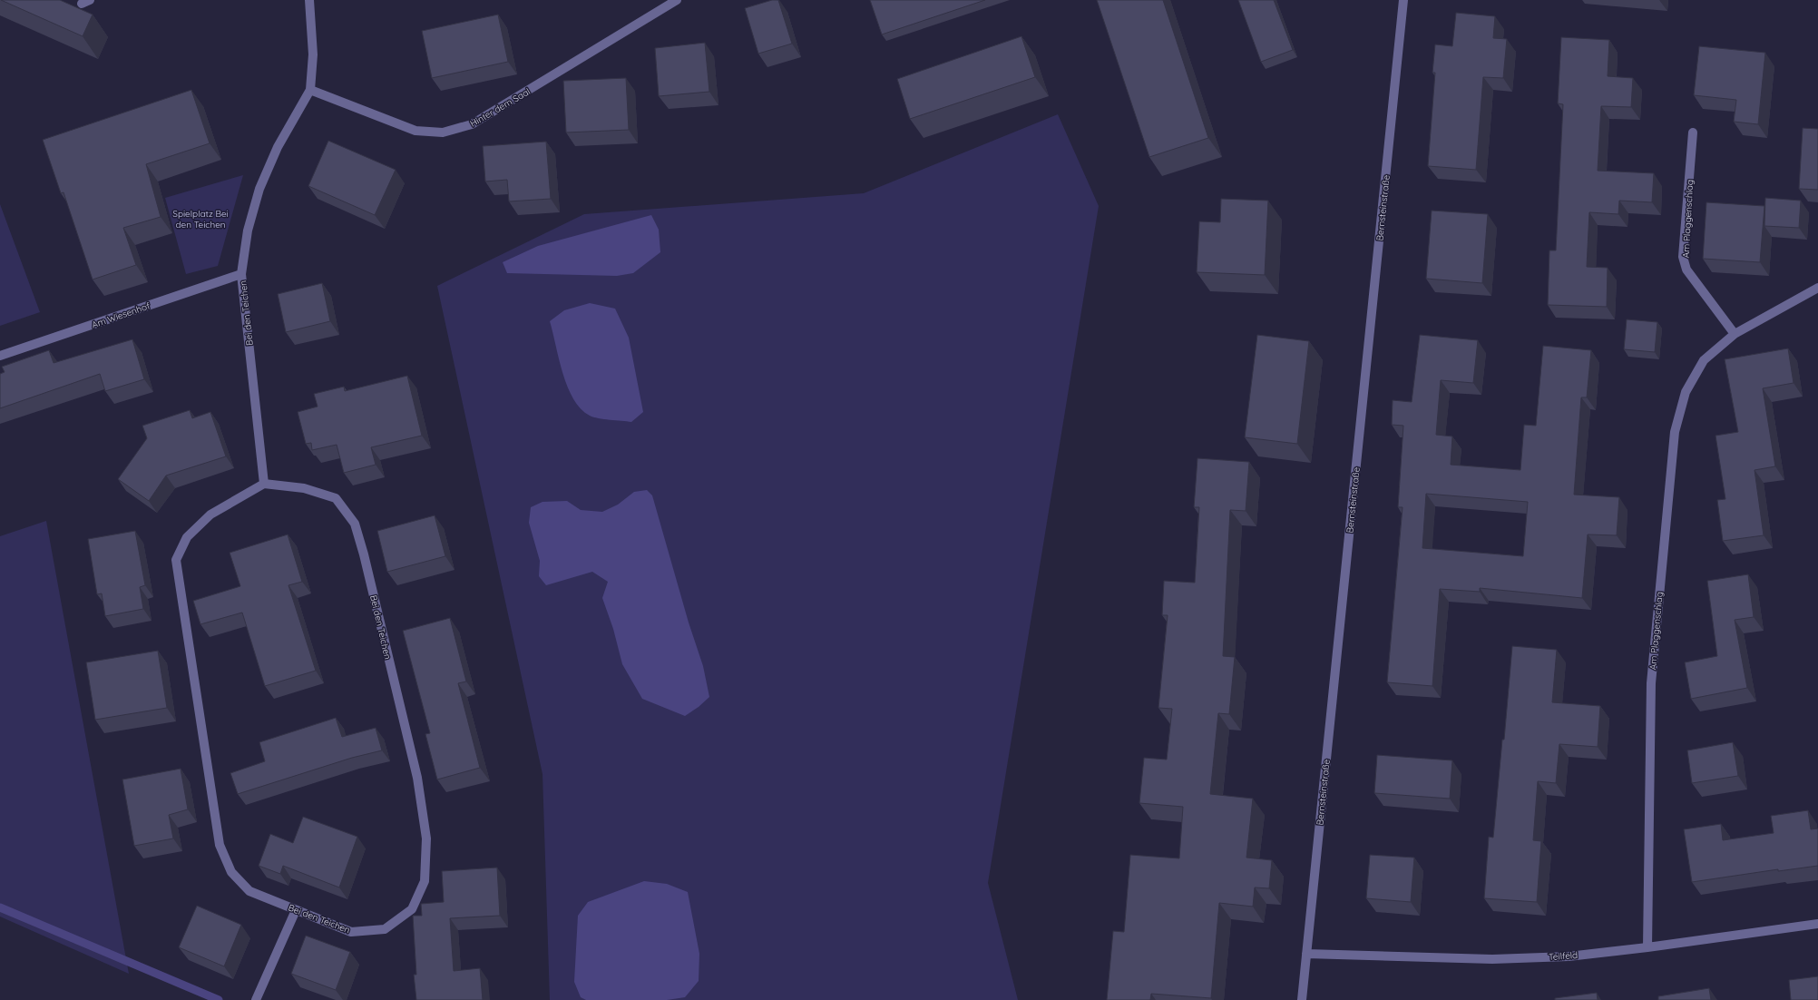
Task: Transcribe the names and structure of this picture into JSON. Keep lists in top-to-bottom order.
{
  "streets": {
    "street": [
      "Hinter dem Saal",
      "Bernsteinstraße",
      "Am Plaggenschlag",
      "Bei den Teichen",
      "Am Wiesenhof",
      "Teilfeld"
    ]
  },
  "crossings": [
    ["Hinter dem Saal", "Bei den Teichen"],
    ["Bernsteinstraße", "Teilfeld"],
    ["Am Plaggenschlag", "Teilfeld"],
    ["Bei den Teichen", "Am Wiesenhof"]
  ],
  "parks": ["Spielplatz Bei den Teichen"]
}
